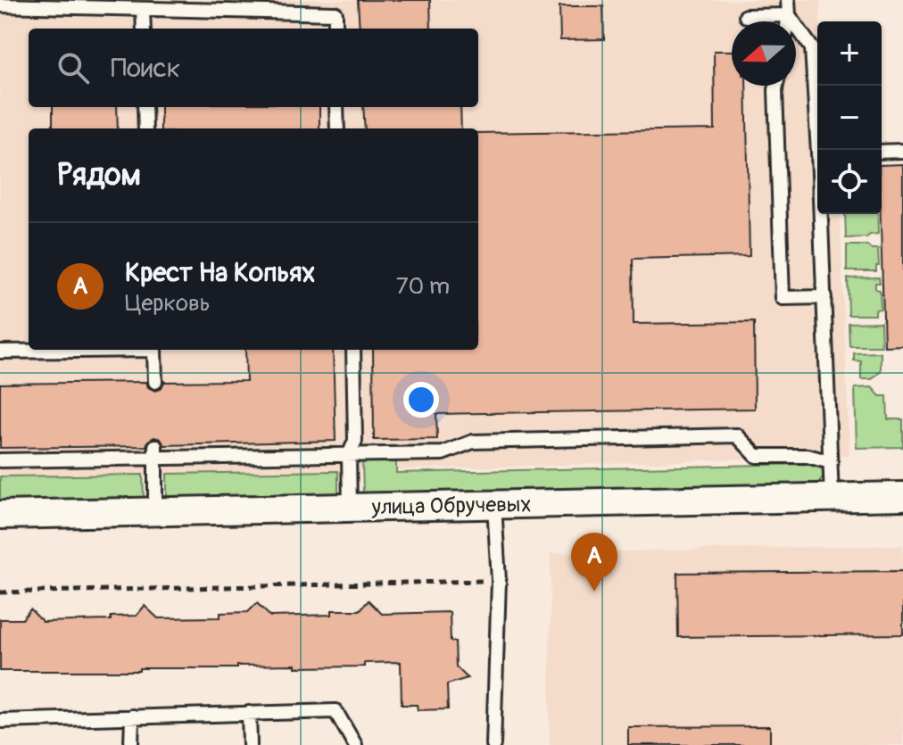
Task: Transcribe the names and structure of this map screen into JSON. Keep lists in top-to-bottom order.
{
  "streets": {
    "street": ["улица Обручевых"]
  },
  "north": "left",
  "page": {
    "map_buttons": ["+", "−"],
    "search": "Поиск",
    "heading": "Рядом",
    "list": [
      {
        "mark": "A",
        "name": "Крест На Копьях",
        "note": "Церковь",
        "value": "70 m"
      }
    ],
    "pins": "A"
  }
}
